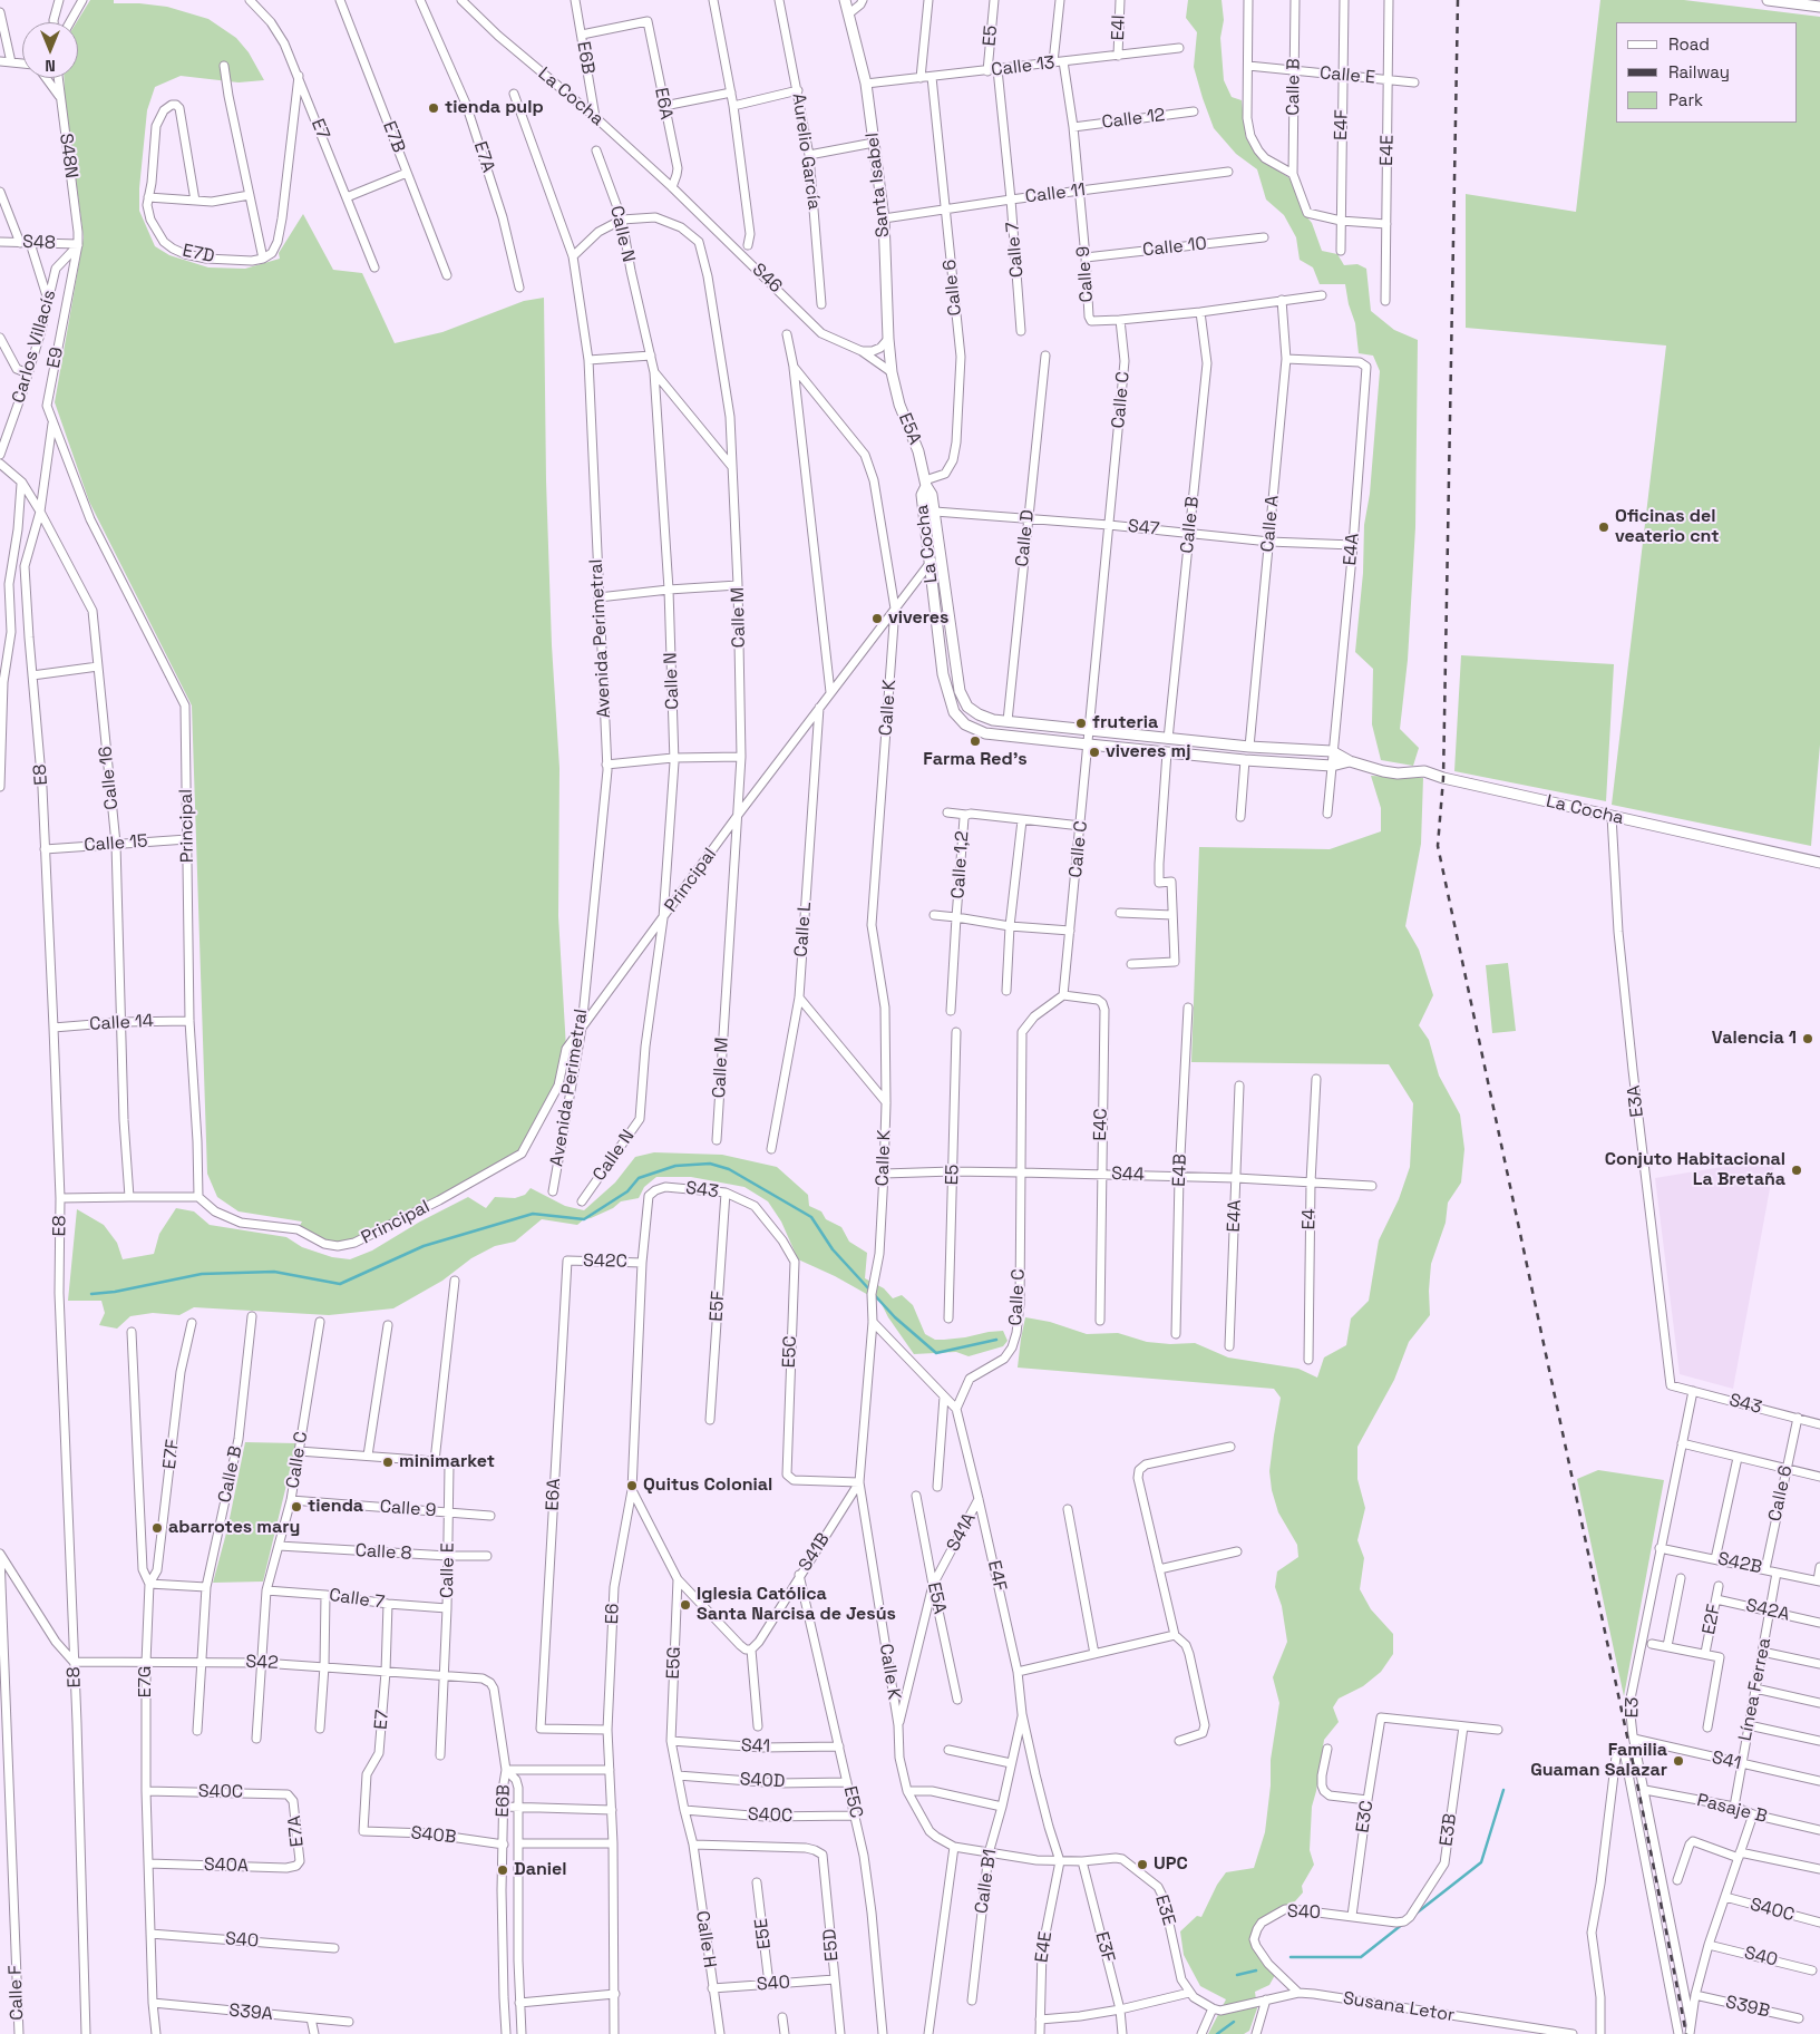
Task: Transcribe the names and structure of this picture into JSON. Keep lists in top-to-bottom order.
{
  "streets": {
    "street": [
      "E4I",
      "E5",
      "E6B",
      "Calle 13",
      "Calle E",
      "Calle B",
      "La Cocha",
      "E6A",
      "Calle 12",
      "E4F",
      "E7",
      "E7B",
      "E4E",
      "Aurelio García",
      "S48N",
      "E7A",
      "Santa Isabel",
      "Calle 11",
      "Calle N",
      "S48",
      "Calle 10",
      "Calle 7",
      "E7D",
      "Calle 9",
      "S46",
      "Calle 6",
      "Carlos Villacís",
      "E9",
      "Calle C",
      "E5A",
      "Calle A",
      "S47",
      "Calle D",
      "E4A",
      "Calle M",
      "Avenida Perimetral",
      "Calle K",
      "E8",
      "Calle 16",
      "Principal",
      "Calle 15",
      "Calle 1,2",
      "Calle L",
      "Calle 14",
      "E3A",
      "E4C",
      "E4B",
      "S44",
      "S43",
      "E4",
      "S42C",
      "E5F",
      "E5C",
      "E7F",
      "S41A",
      "Calle 8",
      "S41B",
      "S42B",
      "S42A",
      "E6",
      "E2F",
      "S42",
      "E5G",
      "E7G",
      "Línea Ferrea",
      "E3",
      "S41",
      "S40D",
      "S40C",
      "Pasaje B",
      "E3C",
      "E3B",
      "S40B",
      "S40A",
      "Calle B1",
      "E3E",
      "S40",
      "E5E",
      "Calle H",
      "E5D",
      "E3F",
      "Calle F",
      "Susana Letor",
      "S39B",
      "S39A"
    ]
  },
  "crossings": [
    ["E4I", "Calle 13"],
    ["E5", "Calle 13"],
    ["E5", "S44"],
    ["E6B", "La Cocha"],
    ["E6B", "E6A"],
    ["E6B", "S42"],
    ["E6B", "S40B"],
    ["Calle 13", "Santa Isabel"],
    ["Calle 13", "Calle 7"],
    ["Calle 13", "Calle 9"],
    ["Calle 13", "Calle 6"],
    ["Calle E", "Calle B"],
    ["Calle E", "E4F"],
    ["Calle E", "E4E"],
    ["Calle E", "Calle 7"],
    ["Calle E", "Calle 9"],
    ["Calle E", "Calle 8"],
    ["Calle E", "S42"],
    ["Calle B", "La Cocha"],
    ["Calle B", "Calle 9"],
    ["Calle B", "S47"],
    ["Calle B", "S42"],
    ["La Cocha", "E6A"],
    ["La Cocha", "S46"],
    ["La Cocha", "Calle 6"],
    ["La Cocha", "Calle C"],
    ["La Cocha", "E5A"],
    ["La Cocha", "Calle A"],
    ["La Cocha", "S47"],
    ["La Cocha", "Calle D"],
    ["La Cocha", "E4A"],
    ["La Cocha", "Principal"],
    ["La Cocha", "E3A"],
    ["E6A", "S42C"],
    ["E6A", "E6"],
    ["Calle 12", "Calle 9"],
    ["E4F", "E4E"],
    ["E4F", "Calle C"],
    ["E4F", "Calle K"],
    ["E4F", "S41A"],
    ["E4F", "Calle B1"],
    ["E4F", "E3E"],
    ["E7", "Calle 7"],
    ["E7", "S42"],
    ["E7", "S40B"],
    ["E4E", "Calle K"],
    ["E4E", "E3E"],
    ["S48N", "S48"],
    ["S48N", "Carlos Villacís"],
    ["S48N", "E9"],
    ["E7A", "S40C"],
    ["E7A", "S40A"],
    ["Santa Isabel", "Calle 11"],
    ["Santa Isabel", "S46"],
    ["Santa Isabel", "E5A"],
    ["Calle 11", "Calle 7"],
    ["Calle 11", "Calle 9"],
    ["Calle 11", "Calle 6"],
    ["Calle N", "Calle M"],
    ["Calle N", "Principal"],
    ["S48", "Carlos Villacís"],
    ["S48", "E9"],
    ["Calle 10", "Calle 9"],
    ["Calle 7", "Calle C"],
    ["Calle 9", "Calle C"],
    ["Calle 9", "Calle A"],
    ["S46", "E5A"],
    ["Calle 6", "E5A"],
    ["Calle 6", "S43"],
    ["Calle 6", "S42B"],
    ["Carlos Villacís", "E9"],
    ["E9", "Principal"],
    ["Calle C", "S47"],
    ["Calle C", "Calle 1,2"],
    ["Calle C", "E4C"],
    ["Calle C", "S44"],
    ["Calle C", "Calle 8"],
    ["Calle C", "S42"],
    ["E5A", "S41A"],
    ["Calle A", "S47"],
    ["Calle A", "E4A"],
    ["S47", "Calle D"],
    ["S47", "E4A"],
    ["E4A", "S44"],
    ["Calle M", "Avenida Perimetral"],
    ["Calle M", "Principal"],
    ["Avenida Perimetral", "Principal"],
    ["Calle K", "Principal"],
    ["Calle K", "S44"],
    ["Calle K", "E5C"],
    ["Calle K", "S41A"],
    ["Calle K", "S41B"],
    ["Calle K", "Calle B1"],
    ["Calle K", "E3E"],
    ["E8", "Calle 16"],
    ["E8", "Principal"],
    ["E8", "Calle 15"],
    ["E8", "Calle 14"],
    ["E8", "S42"],
    ["Calle 16", "Calle 15"],
    ["Calle 16", "Calle 14"],
    ["Principal", "Calle 15"],
    ["Principal", "Calle L"],
    ["Principal", "Calle 14"],
    ["E3A", "S43"],
    ["E4C", "S44"],
    ["E4B", "S44"],
    ["S44", "E4"],
    ["S43", "E5F"],
    ["S43", "E5C"],
    ["S43", "E6"],
    ["S43", "E3"],
    ["S42C", "E6"],
    ["E5C", "S41B"],
    ["E5C", "S41"],
    ["E5C", "S40D"],
    ["E5C", "S40C"],
    ["E7F", "E7G"],
    ["S42B", "Línea Ferrea"],
    ["S42B", "E3"],
    ["S42A", "E2F"],
    ["S42A", "Línea Ferrea"],
    ["E6", "E5G"],
    ["S42", "E7G"],
    ["E5G", "S41"],
    ["E5G", "S40D"],
    ["E5G", "S40C"],
    ["E5G", "Calle H"],
    ["E5G", "E5D"],
    ["E7G", "S40C"],
    ["E7G", "S40A"],
    ["E7G", "S40"],
    ["E7G", "S39A"],
    ["Línea Ferrea", "S41"],
    ["Línea Ferrea", "Pasaje B"],
    ["E3", "S41"],
    ["E3", "Pasaje B"],
    ["E3C", "E3B"],
    ["E3C", "S40"],
    ["E3B", "S40"],
    ["E3E", "E3F"],
    ["E3E", "Susana Letor"],
    ["S40", "E5E"],
    ["S40", "Calle H"],
    ["S40", "E5D"],
    ["S40", "Susana Letor"],
    ["Calle H", "E5D"]
  ],
  "places": [
    "tienda pulp",
    "Oficinas del veaterio cnt",
    "viveres",
    "fruteria",
    "Farma Red's",
    "viveres mj",
    "Valencia 1",
    "Conjuto Habitacional La Bretaña",
    "minimarket",
    "Quitus Colonial",
    "tienda",
    "abarrotes mary",
    "Iglesia Católica Santa Narcisa de Jesús",
    "Familia Guaman Salazar",
    "UPC",
    "Daniel"
  ],
  "legend": ["Road", "Railway", "Park"],
  "north": "bottom"
}
